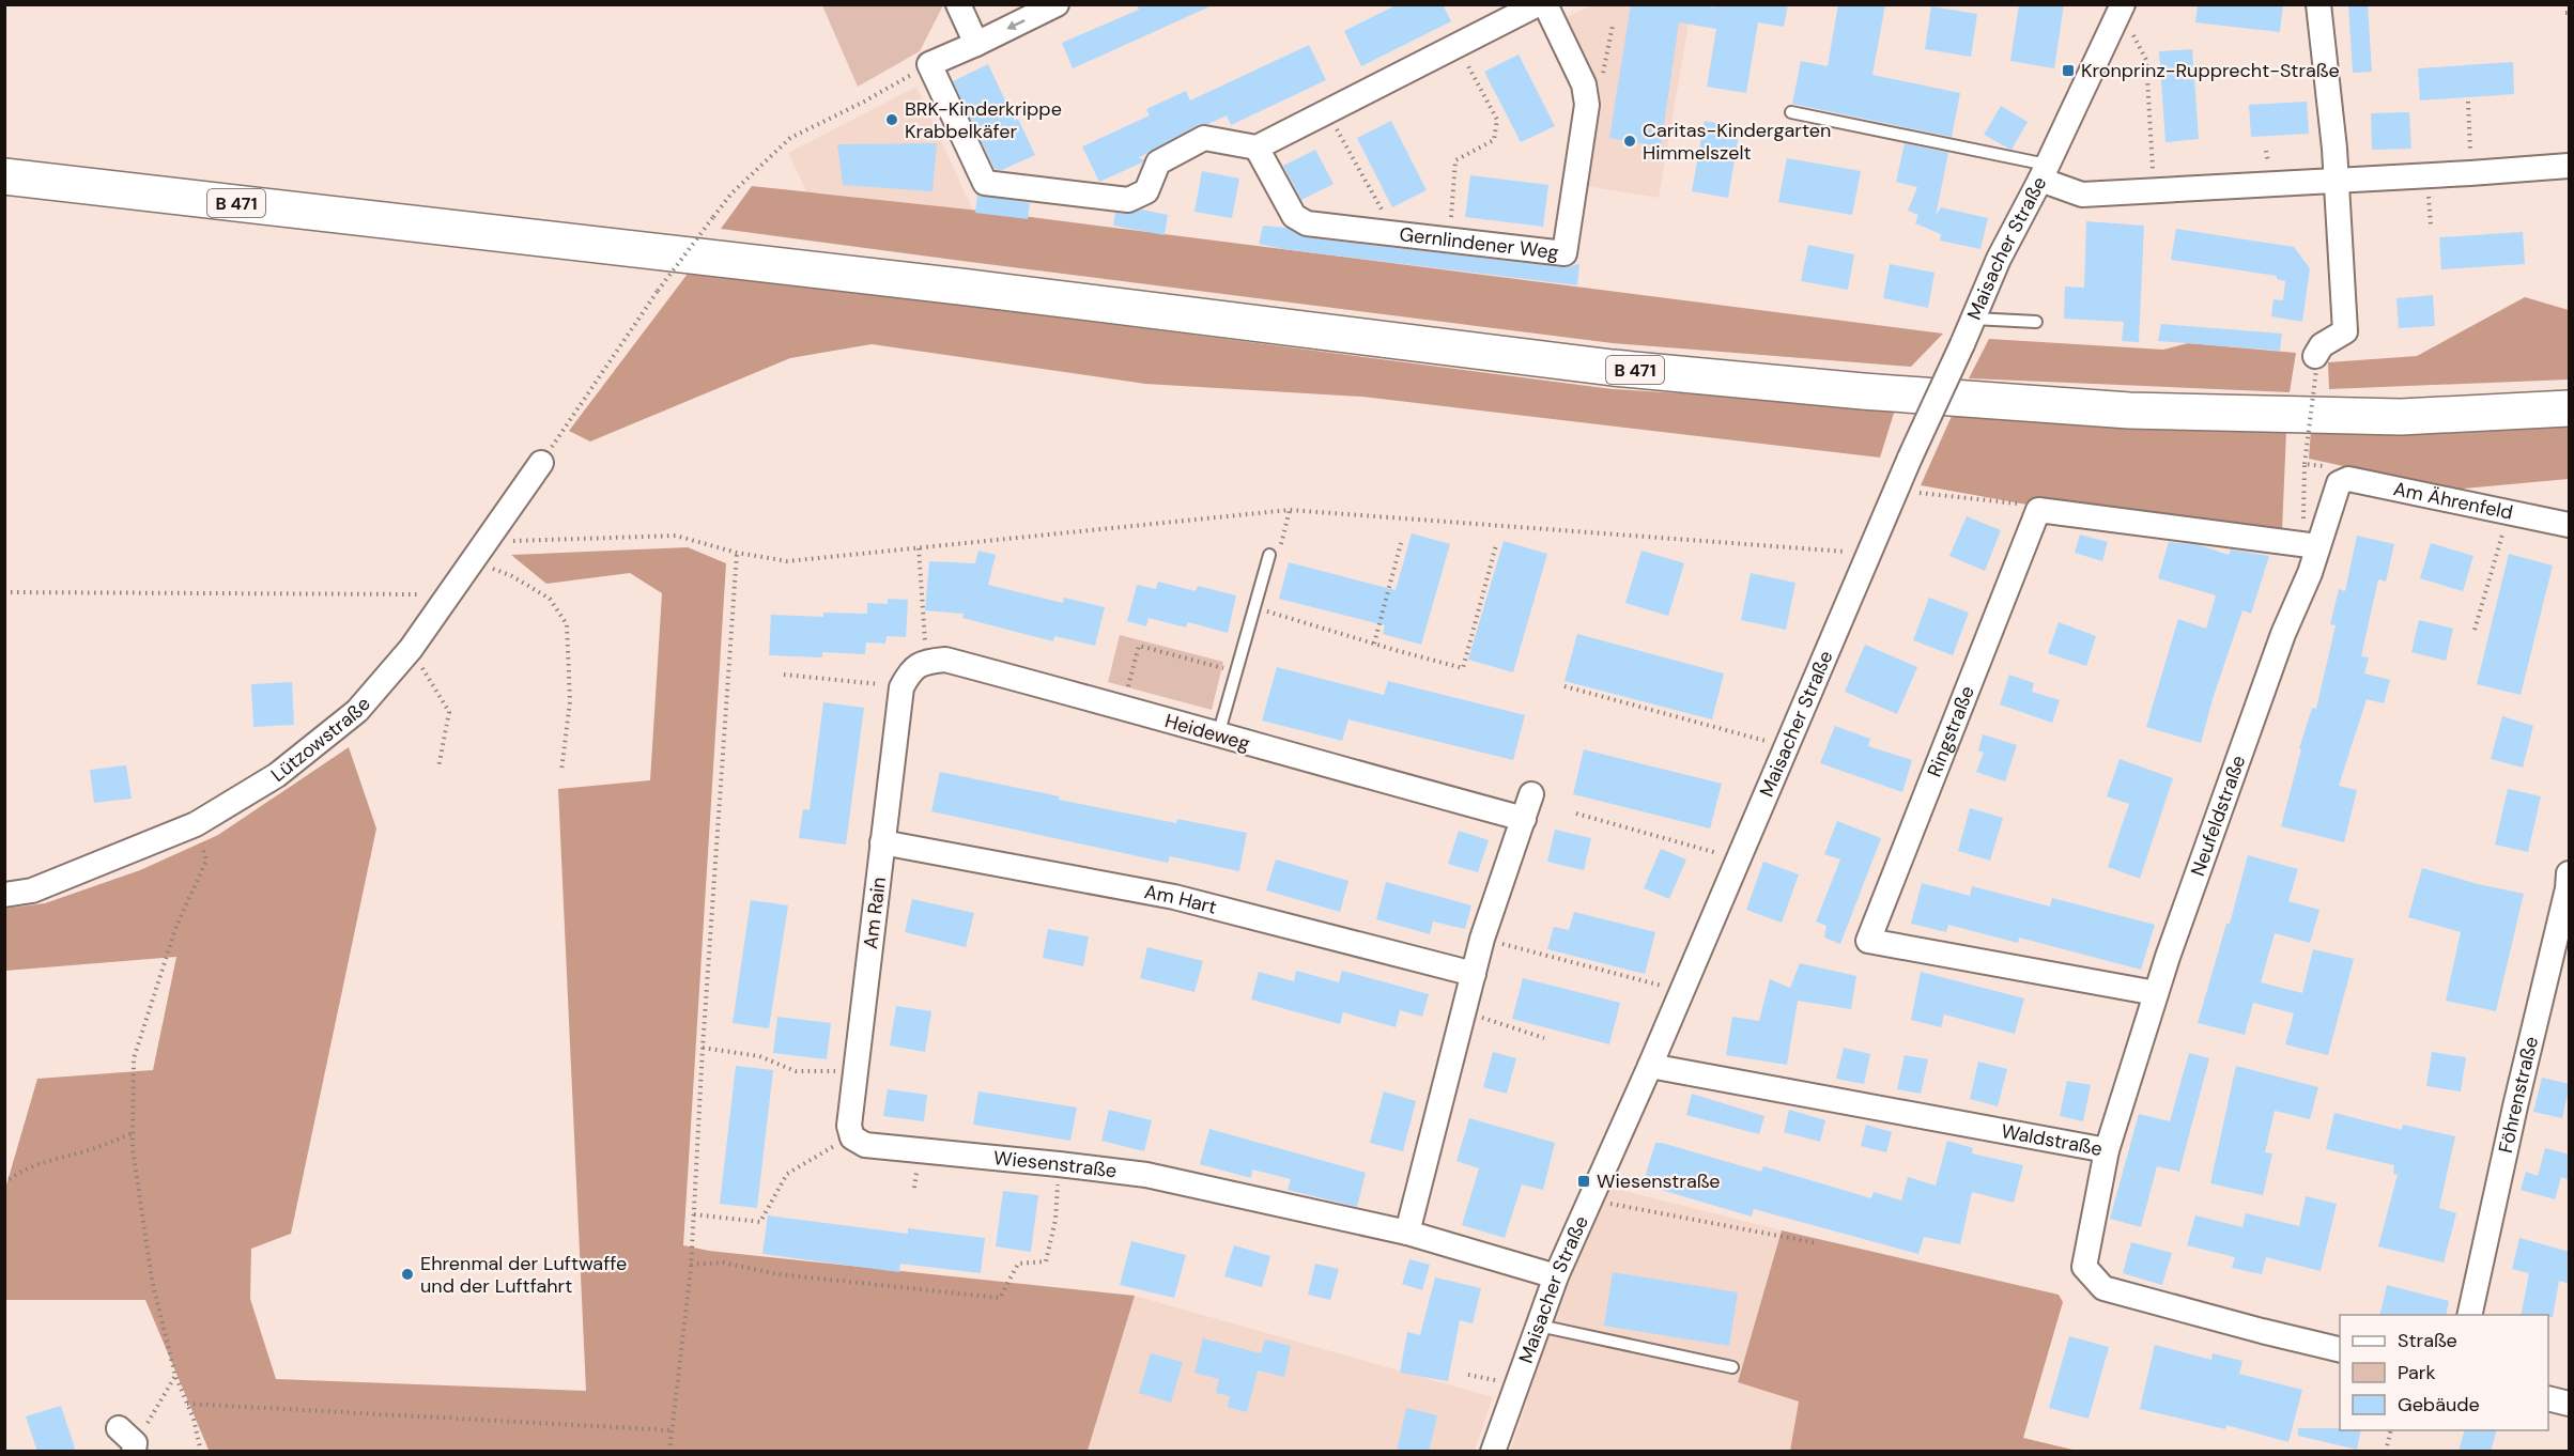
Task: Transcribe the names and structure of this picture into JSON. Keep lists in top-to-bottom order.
{
  "streets": {
    "highway": ["B 471"],
    "street": [
      "Gernlindener Weg",
      "Maisacher Straße",
      "Am Ährenfeld",
      "Ringstraße",
      "Heideweg",
      "Lützowstraße",
      "Neufeldstraße",
      "Am Hart",
      "Am Rain",
      "Föhrenstraße",
      "Waldstraße",
      "Wiesenstraße"
    ]
  },
  "crossings": [
    ["Maisacher Straße", "Waldstraße"],
    ["Maisacher Straße", "Wiesenstraße"],
    ["Am Ährenfeld", "Neufeldstraße"],
    ["Ringstraße", "Neufeldstraße"],
    ["Neufeldstraße", "Waldstraße"],
    ["Am Hart", "Am Rain"],
    ["Am Rain", "Wiesenstraße"]
  ],
  "places": {
    "transit": ["Kronprinz-Rupprecht-Straße", "Wiesenstraße"],
    "other": ["BRK-Kinderkrippe Krabbelkäfer", "Caritas-Kindergarten Himmelszelt", "Ehrenmal der Luftwaffe und der Luftfahrt"]
  },
  "legend": ["Straße", "Park", "Gebäude"]
}
